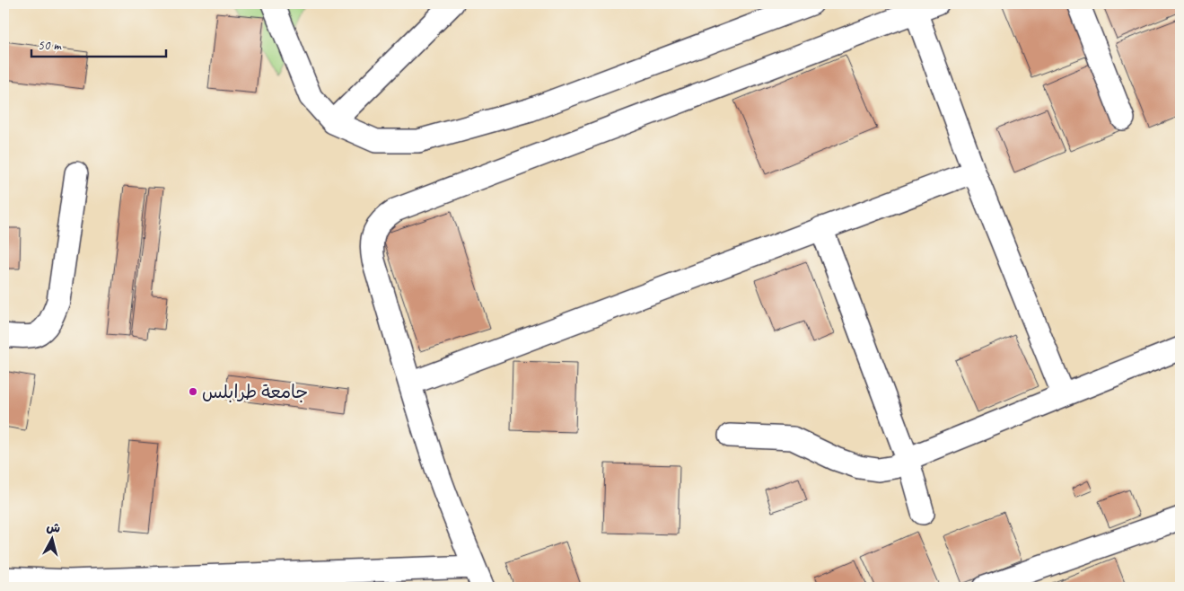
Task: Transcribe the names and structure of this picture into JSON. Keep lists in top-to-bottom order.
{
  "places": ["جامعة طرابلس"],
  "scale_bar": "50 m",
  "north": "top"
}
